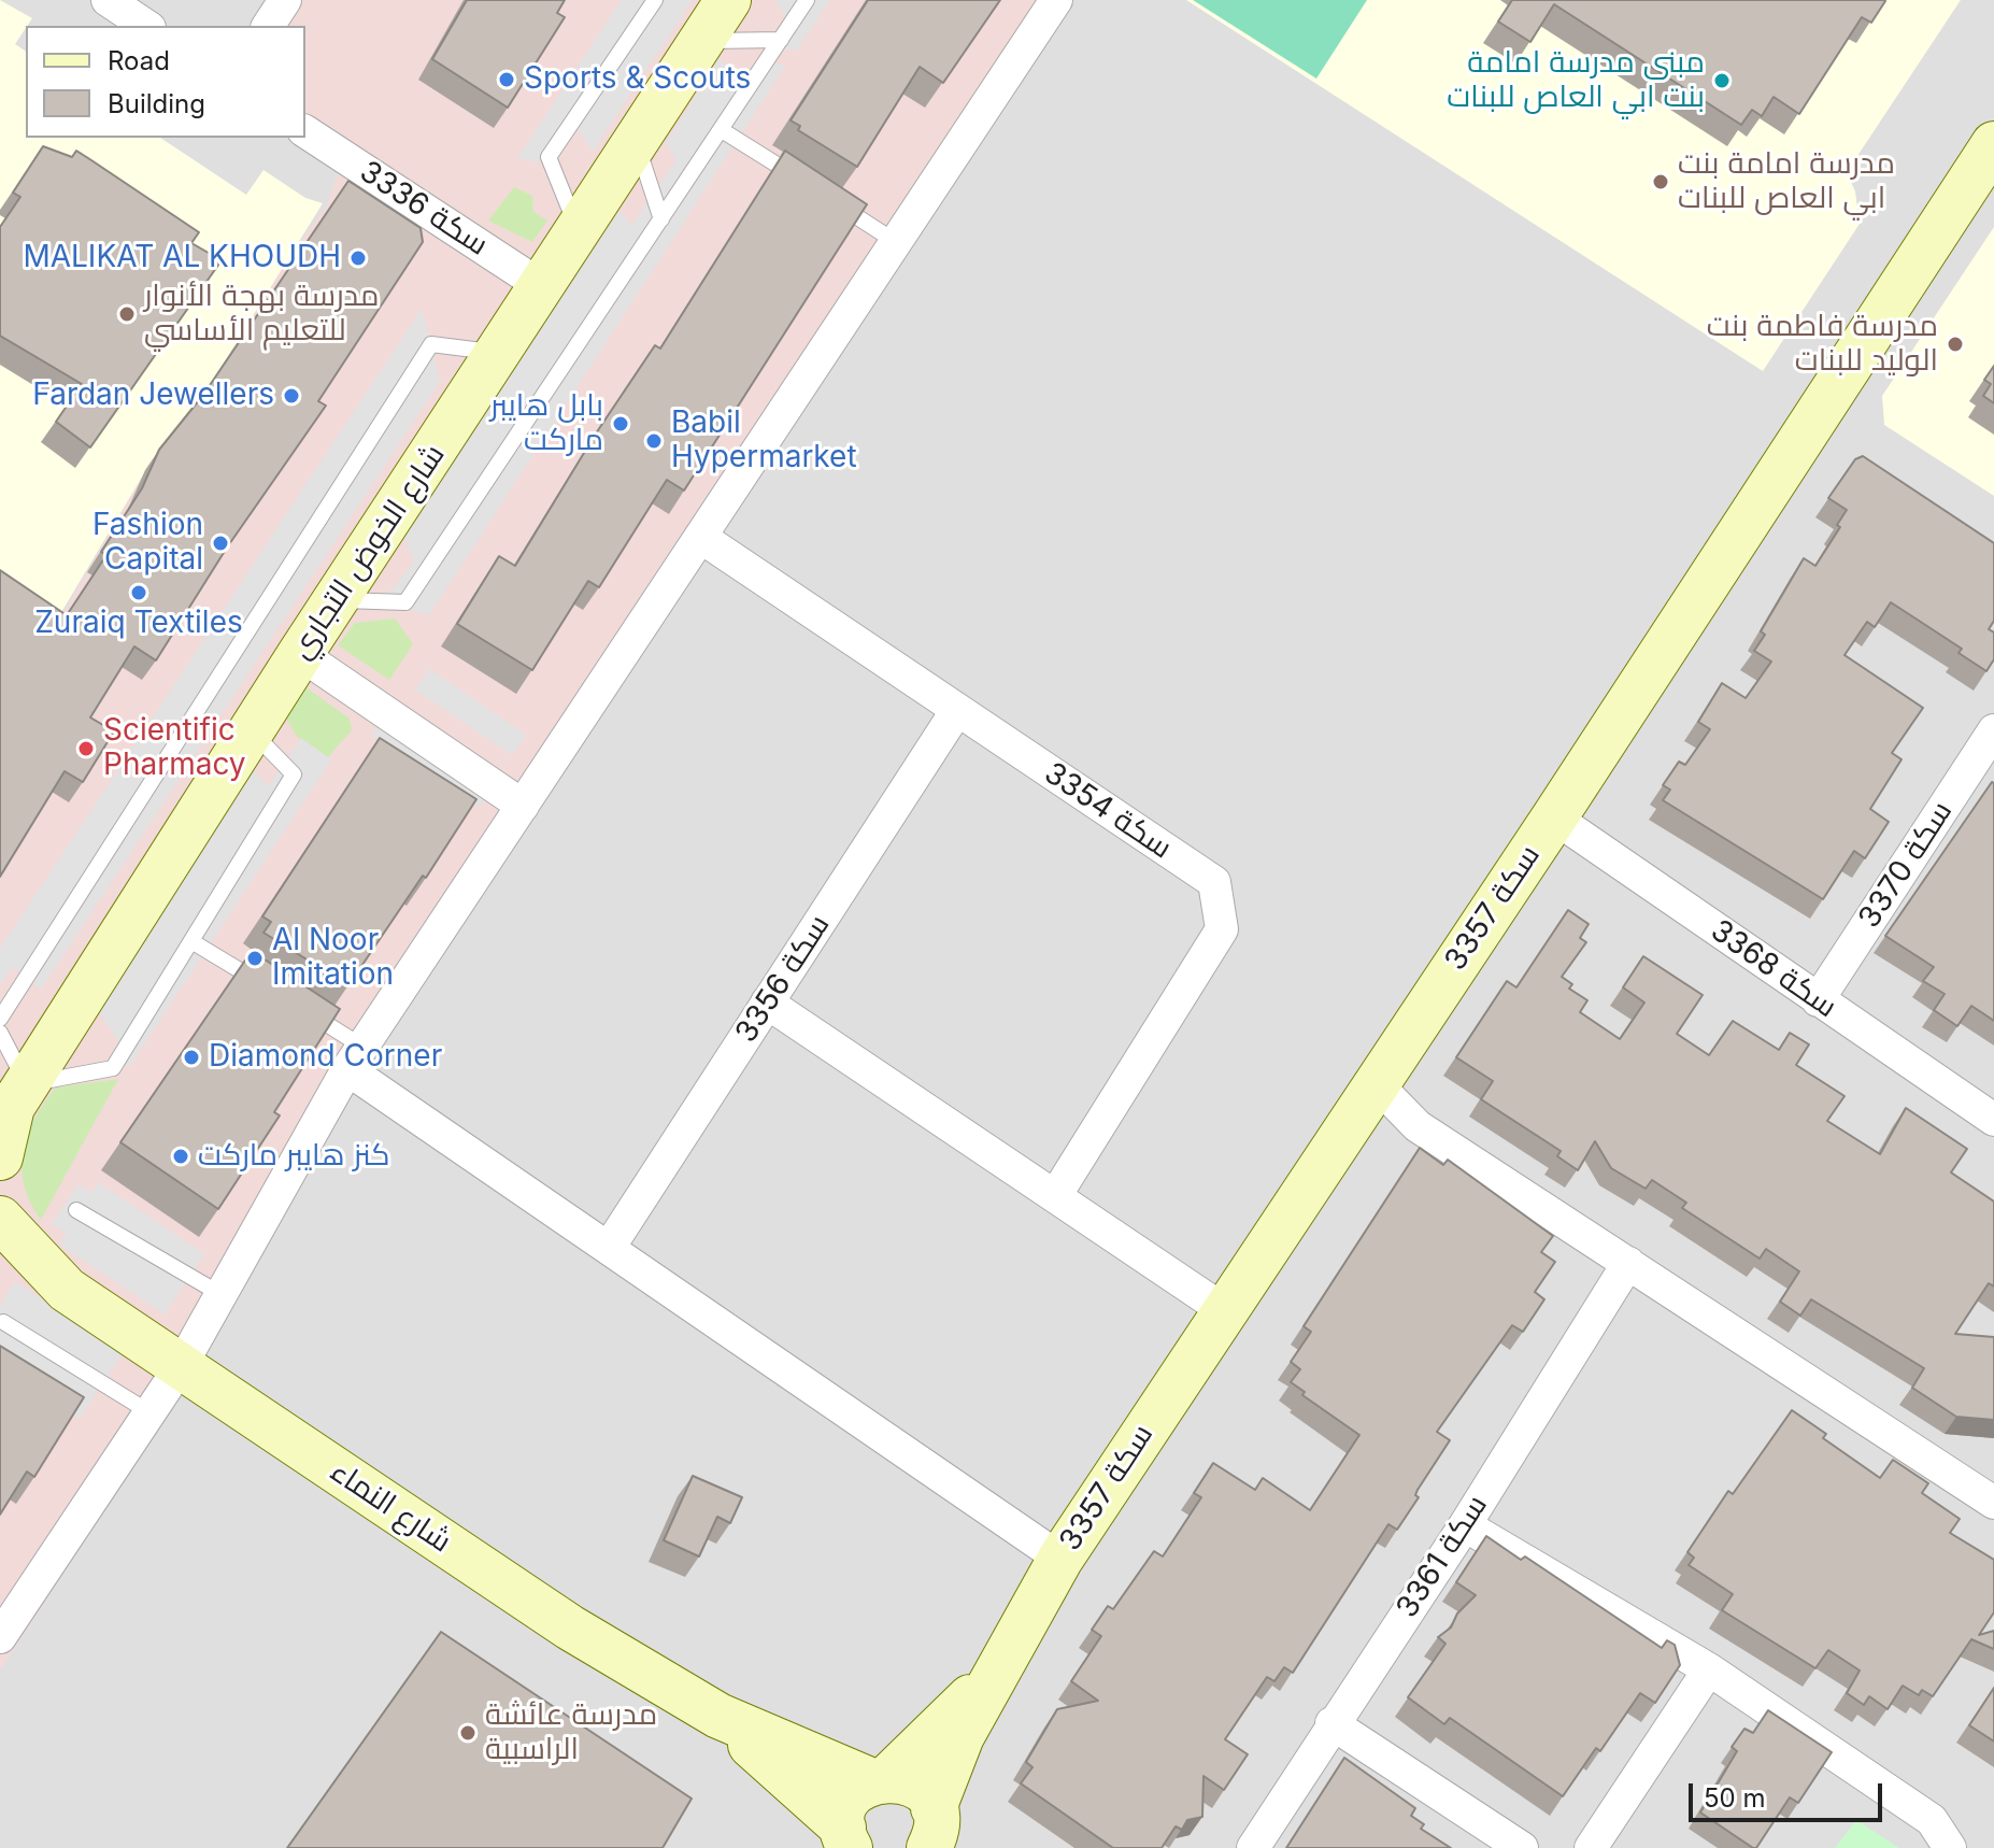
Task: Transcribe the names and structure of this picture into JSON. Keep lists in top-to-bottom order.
{
  "streets": {
    "street": [
      "سكة 3336",
      "شارع الخوض التجاري",
      "سكة 3354",
      "سكة 3370",
      "سكة 3357",
      "سكة 3368",
      "سكة 3356",
      "شارع النماء",
      "سكة 3361"
    ]
  },
  "crossings": [
    ["سكة 3336", "شارع الخوض التجاري"],
    ["سكة 3354", "سكة 3356"],
    ["سكة 3370", "سكة 3368"],
    ["سكة 3357", "سكة 3368"],
    ["سكة 3357", "شارع النماء"]
  ],
  "places": [
    "Sports & Scouts",
    "مبنى مدرسة امامة بنت ابي العاص للبنات",
    "مدرسة امامة بنت ابي العاص للبنات",
    "MALIKAT AL KHOUDH",
    "مدرسة بهجة الأنوار للتعليم الأساسي",
    "مدرسة فاطمة بنت الوليد للبنات",
    "Fardan Jewellers",
    "بابل هايبر ماركت",
    "Babil Hypermarket",
    "Fashion Capital",
    "Zuraiq Textiles",
    "Scientific Pharmacy",
    "Al Noor Imitation",
    "Diamond Corner",
    "كنز هايبر ماركت",
    "مدرسة عائشة الراسبية"
  ],
  "legend": ["Road", "Building"],
  "scale_bar": "50 m"
}
